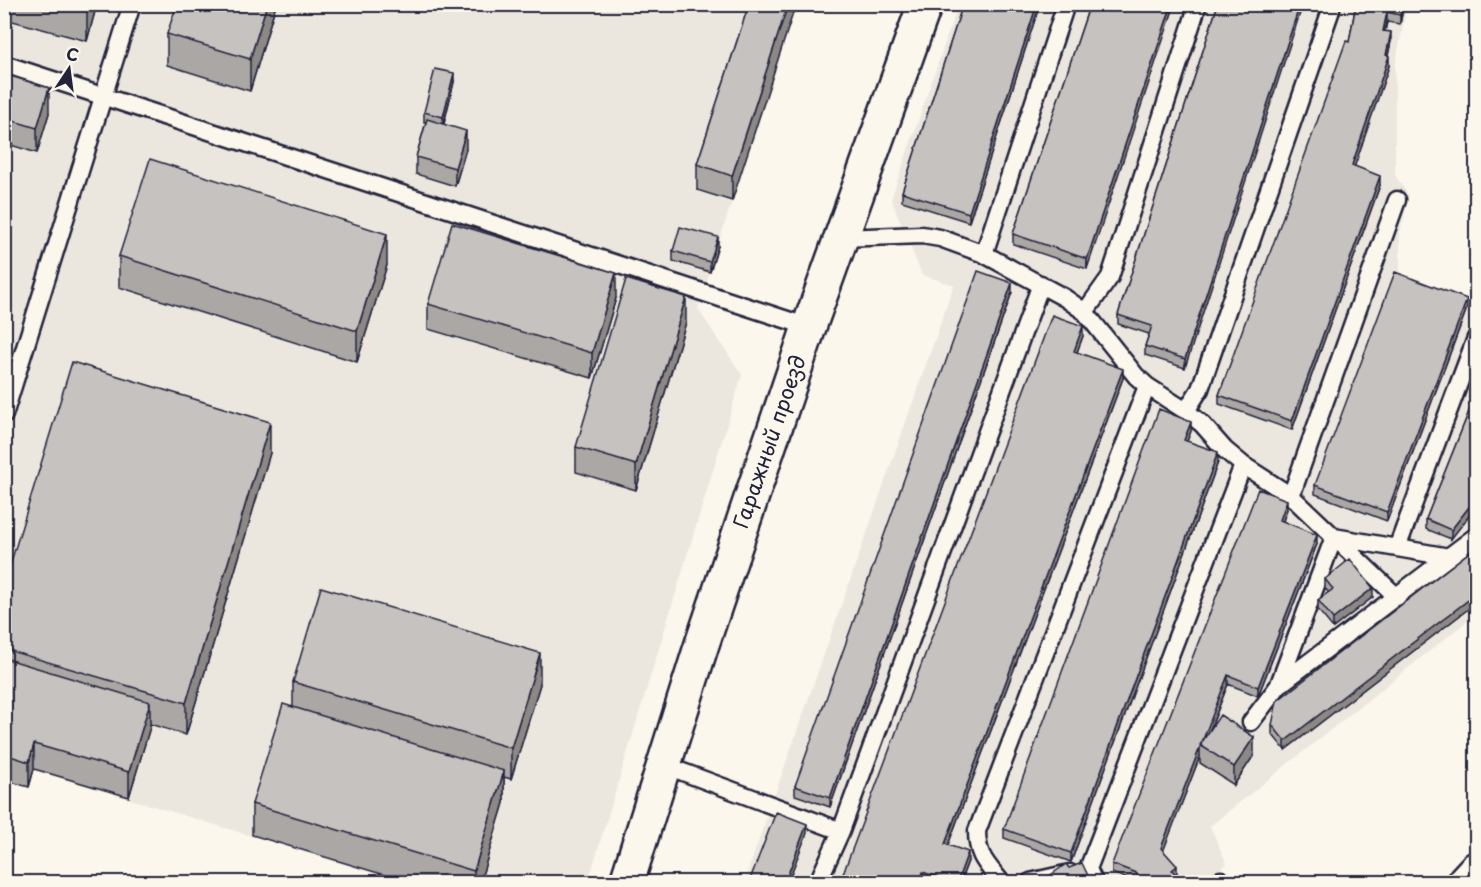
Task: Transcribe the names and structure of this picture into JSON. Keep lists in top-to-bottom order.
{
  "streets": {
    "street": ["Гаражный проезд"]
  },
  "north": "top"
}
